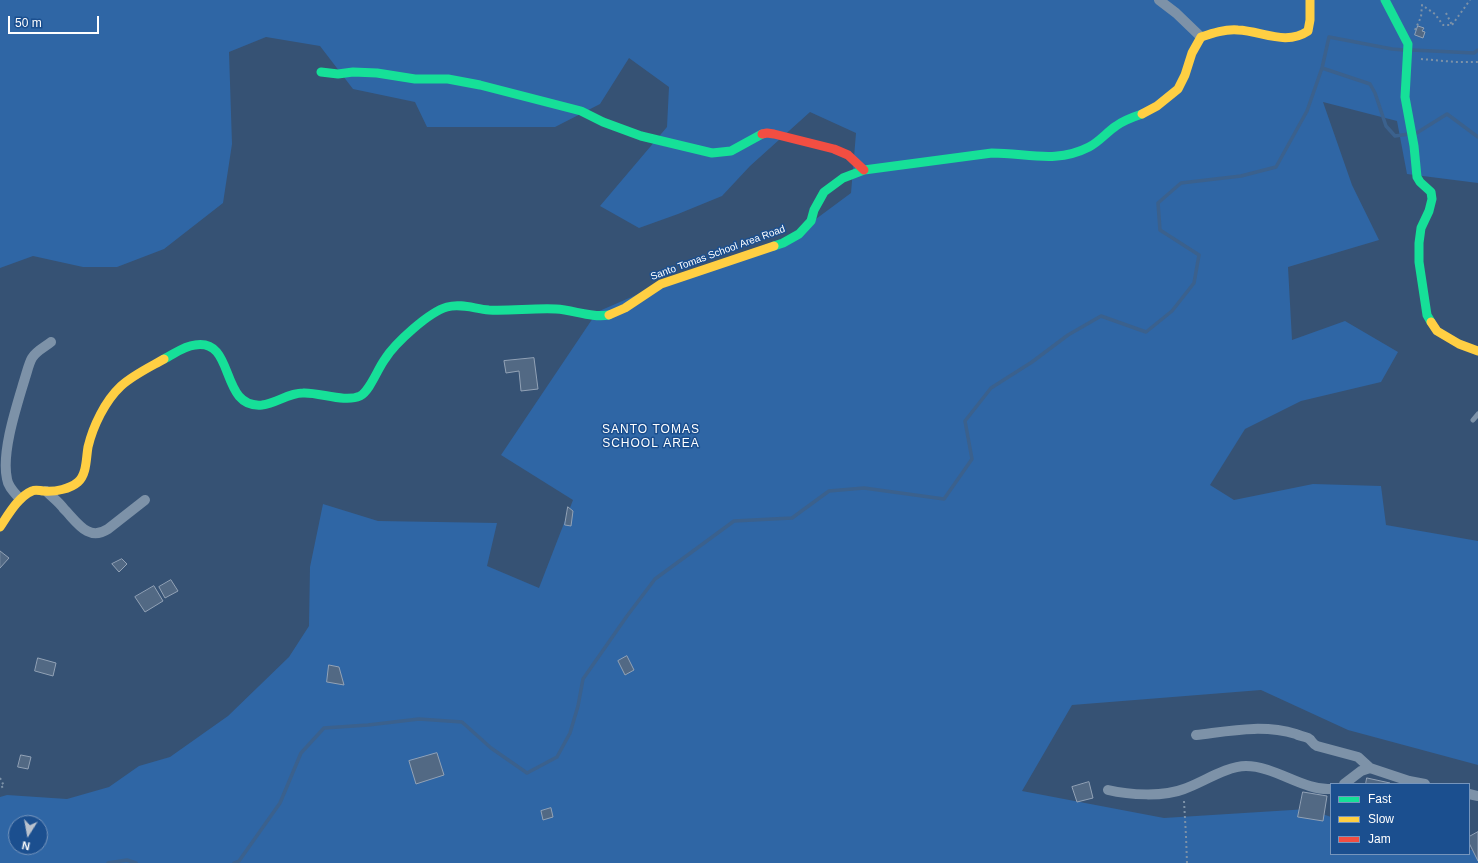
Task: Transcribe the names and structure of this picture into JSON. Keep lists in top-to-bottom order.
{
  "streets": {
    "street": ["Santo Tomas School Area Road"]
  },
  "districts": ["SANTO TOMAS SCHOOL AREA"],
  "legend": ["Fast", "Slow", "Jam"],
  "scale_bar": "50 m",
  "north": "bottom"
}
